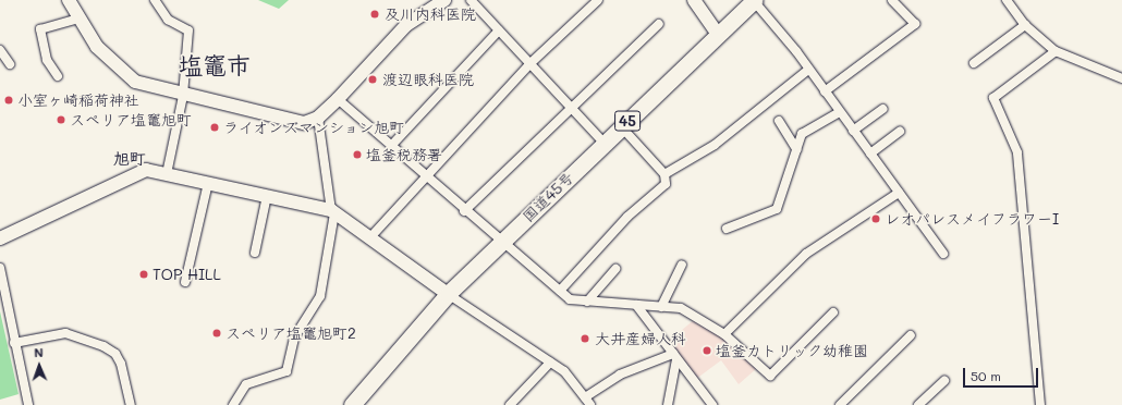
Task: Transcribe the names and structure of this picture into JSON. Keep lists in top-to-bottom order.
{
  "streets": {
    "highway": ["45", "国道45号"]
  },
  "districts": ["塩竈市", "旭町"],
  "places": [
    "及川内科医院",
    "渡辺眼科医院",
    "小室ヶ崎稲荷神社",
    "スペリア塩竈旭町",
    "ライオンズマンション旭町",
    "塩釜税務署",
    "レオパレスメイフラワーI",
    "TOP HILL",
    "スペリア塩竈旭町2",
    "大井産婦人科",
    "塩釜カトリック幼稚園"
  ],
  "scale_bar": "50 m",
  "north": "top"
}
